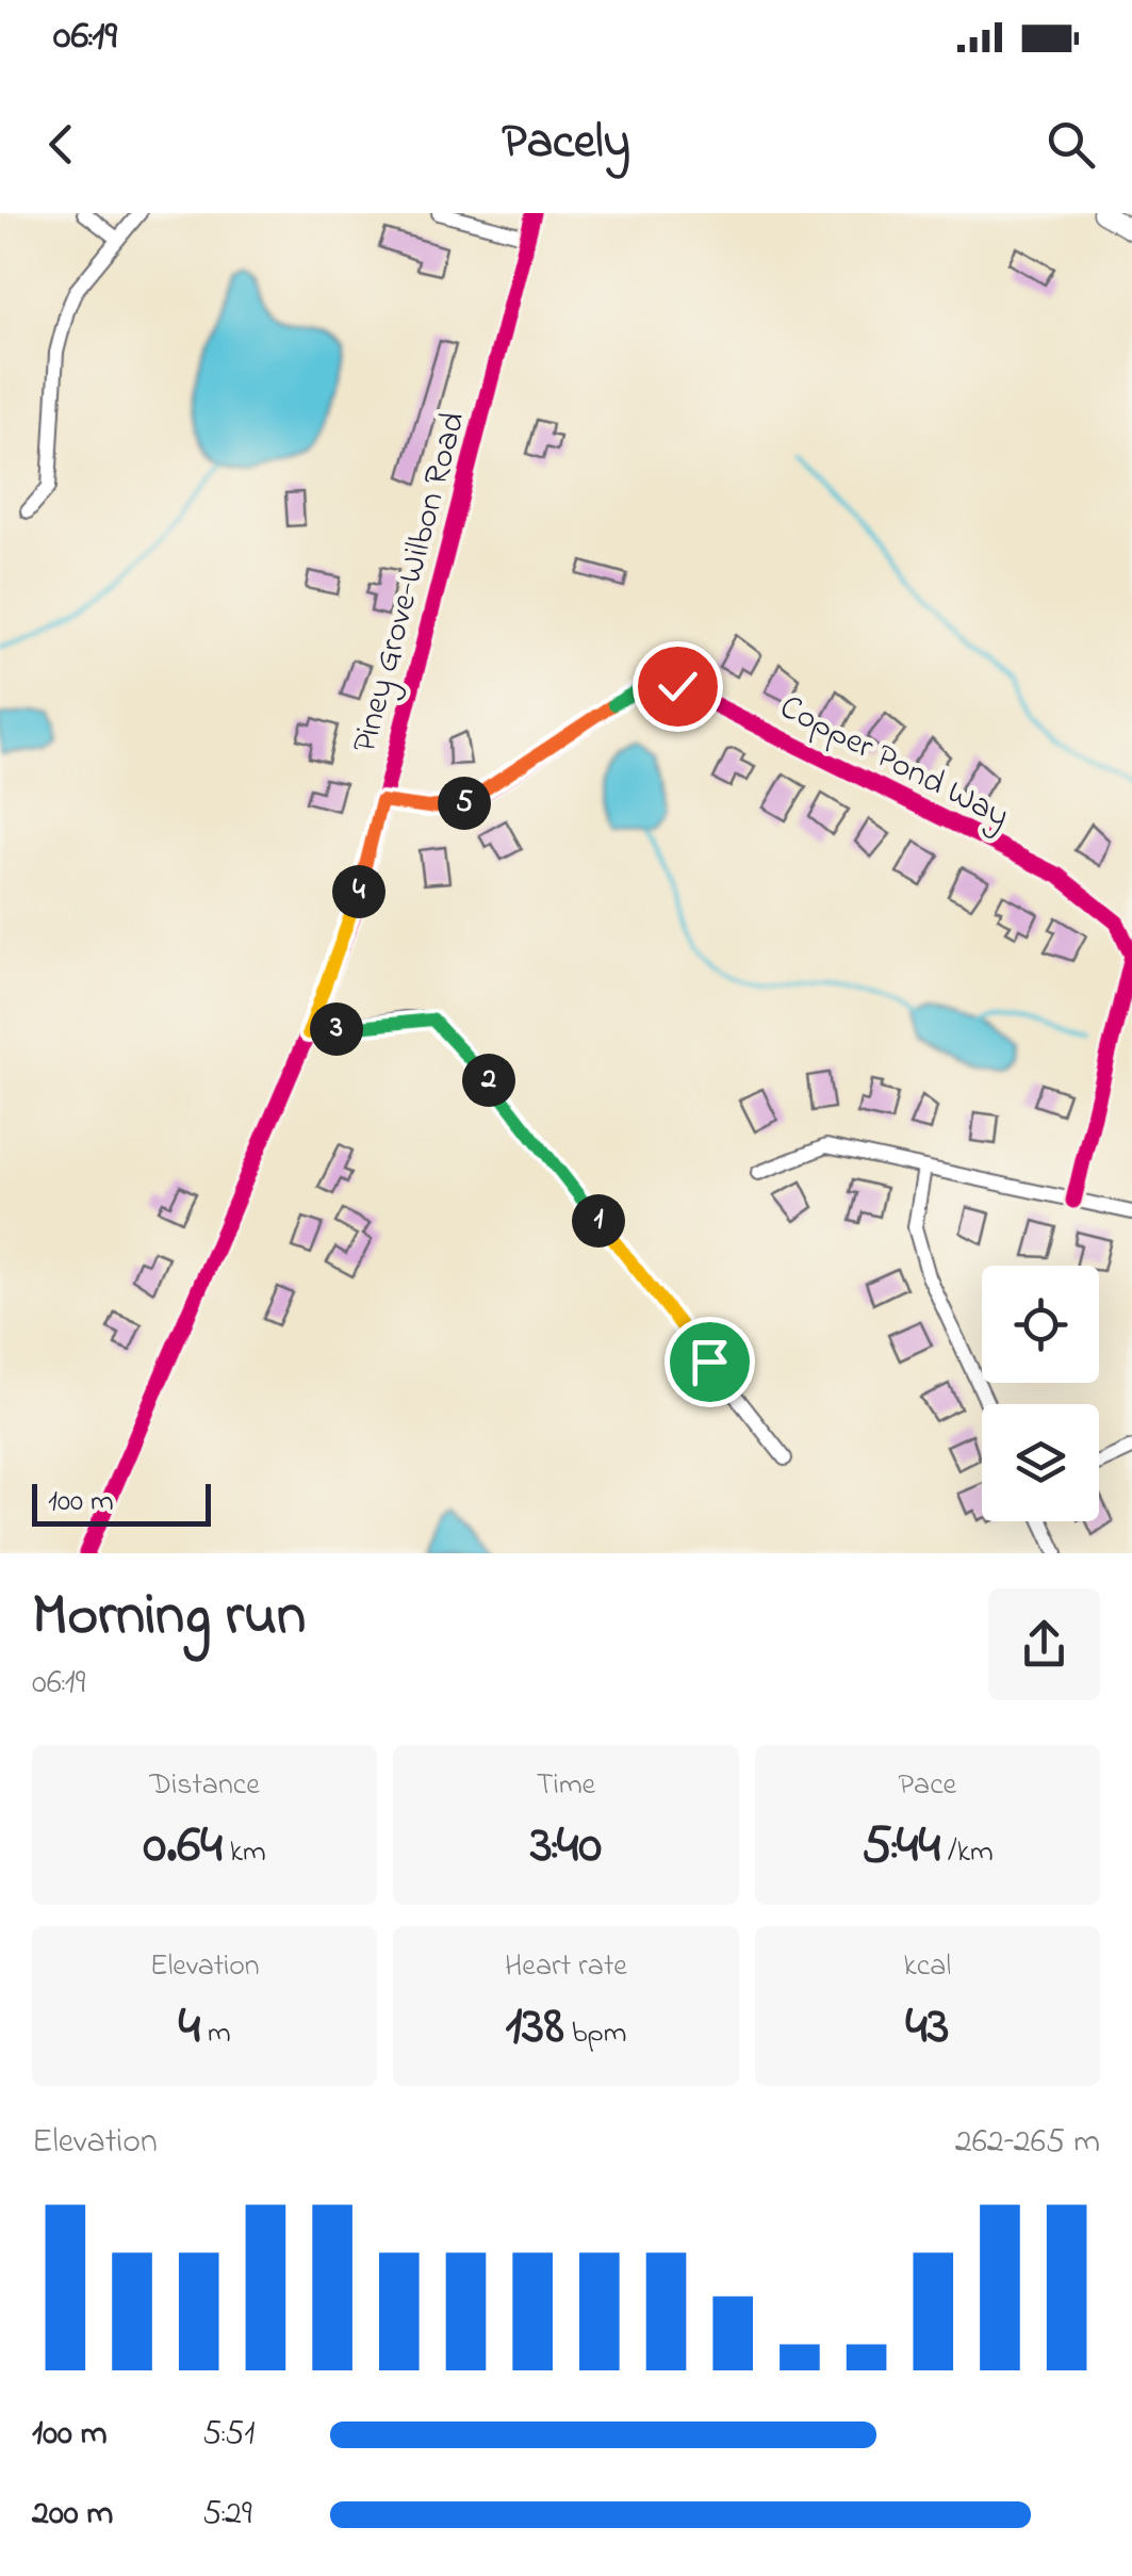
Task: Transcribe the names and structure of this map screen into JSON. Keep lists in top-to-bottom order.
{
  "streets": {
    "street": ["Piney Grove-Wilbon Road", "Copper Pond Way"]
  },
  "crossings": [
    ["Piney Grove-Wilbon Road", "Copper Pond Way"]
  ],
  "scale_bar": "100 m",
  "page": {
    "status": "06:19",
    "header": "Pacely",
    "pins": [
      "5",
      "4",
      "3",
      "2",
      "1"
    ],
    "scale": "100 m",
    "heading": ["Morning run", "06:19"],
    "stats": [
      ["Distance", "0.64 km"],
      ["Time", "3:40"],
      ["Pace", "5:44 /km"],
      ["Elevation", "4 m"],
      ["Heart rate", "138 bpm"],
      ["kcal", "43"]
    ],
    "chart": ["Elevation", "262–265 m"],
    "list": [
      {
        "name": "100 m",
        "note": "5:51"
      },
      {
        "name": "200 m",
        "note": "5:29"
      }
    ]
  }
}
